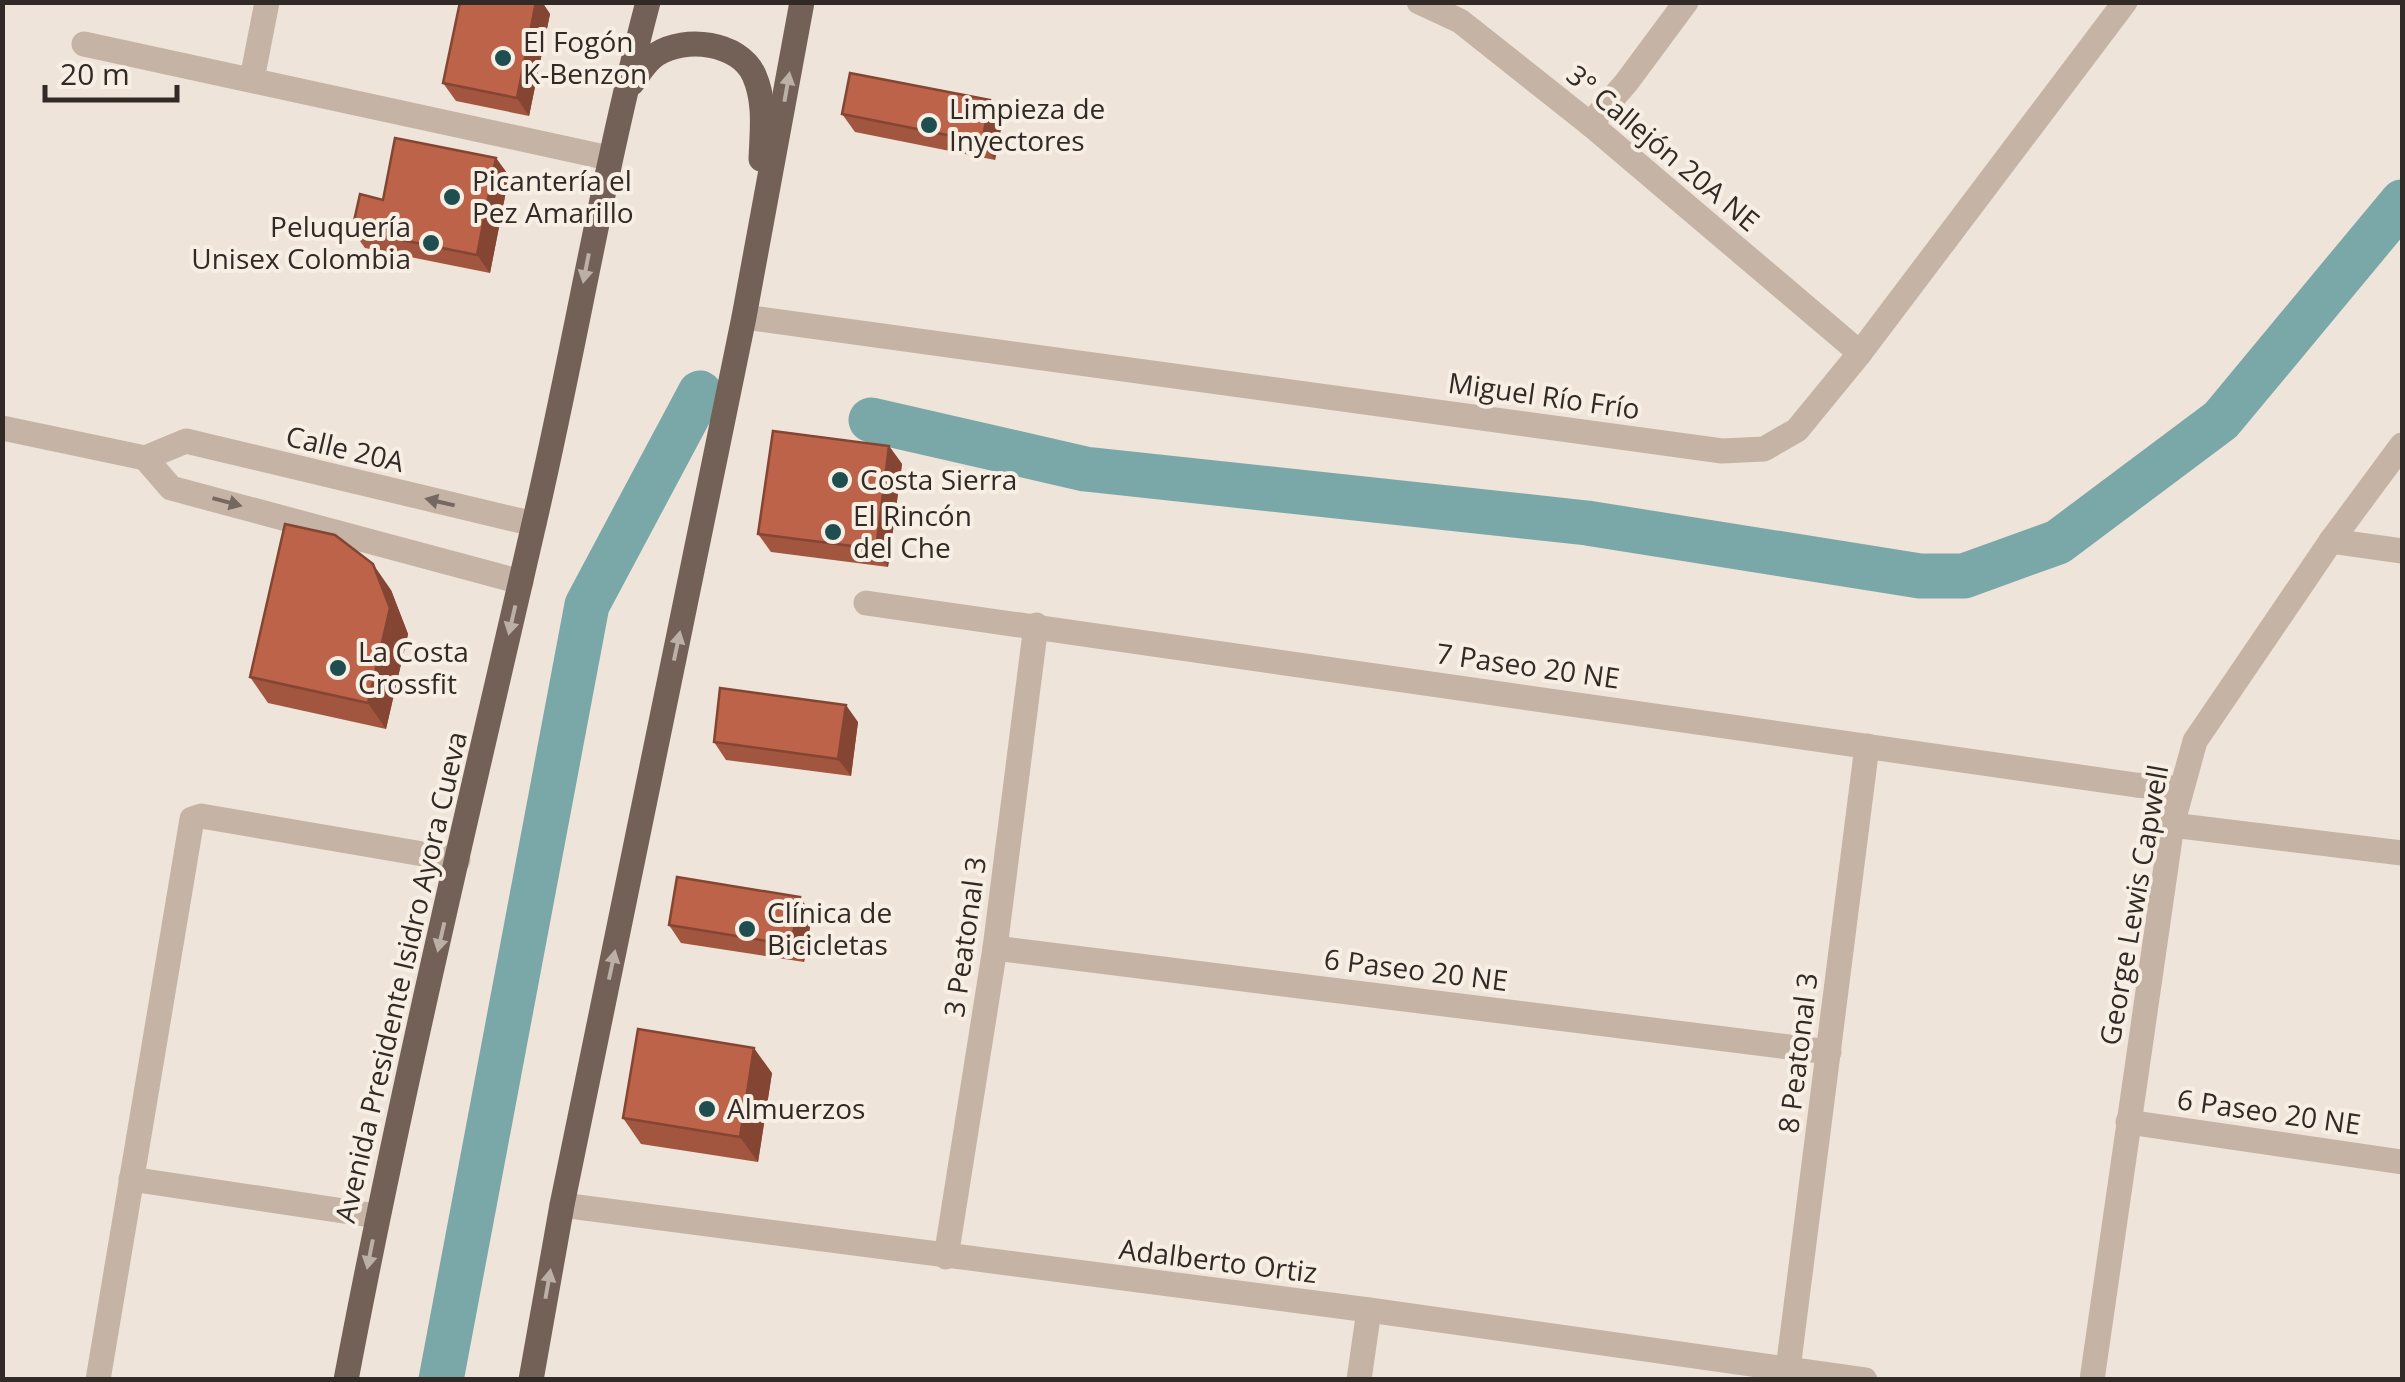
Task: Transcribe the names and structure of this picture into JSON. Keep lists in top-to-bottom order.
{
  "streets": {
    "main road": ["Avenida Presidente Isidro Ayora Cueva"],
    "street": [
      "3° Callejón 20A NE",
      "Miguel Río Frío",
      "Calle 20A",
      "7 Paseo 20 NE",
      "George Lewis Capwell",
      "3 Peatonal 3",
      "6 Paseo 20 NE",
      "8 Peatonal 3",
      "Adalberto Ortiz"
    ]
  },
  "crossings": [
    ["3° Callejón 20A NE", "Miguel Río Frío"],
    ["Calle 20A", "Avenida Presidente Isidro Ayora Cueva"],
    ["7 Paseo 20 NE", "George Lewis Capwell"],
    ["7 Paseo 20 NE", "3 Peatonal 3"],
    ["7 Paseo 20 NE", "8 Peatonal 3"],
    ["George Lewis Capwell", "6 Paseo 20 NE"],
    ["3 Peatonal 3", "6 Paseo 20 NE"],
    ["3 Peatonal 3", "Adalberto Ortiz"],
    ["6 Paseo 20 NE", "8 Peatonal 3"],
    ["8 Peatonal 3", "Adalberto Ortiz"]
  ],
  "places": [
    "El Fogón K-Benzon",
    "Limpieza de Inyectores",
    "Picantería el Pez Amarillo",
    "Peluquería Unisex Colombia",
    "Costa Sierra",
    "El Rincón del Che",
    "La Costa Crossfit",
    "Clínica de Bicicletas",
    "Almuerzos"
  ],
  "scale_bar": "20 m"
}
